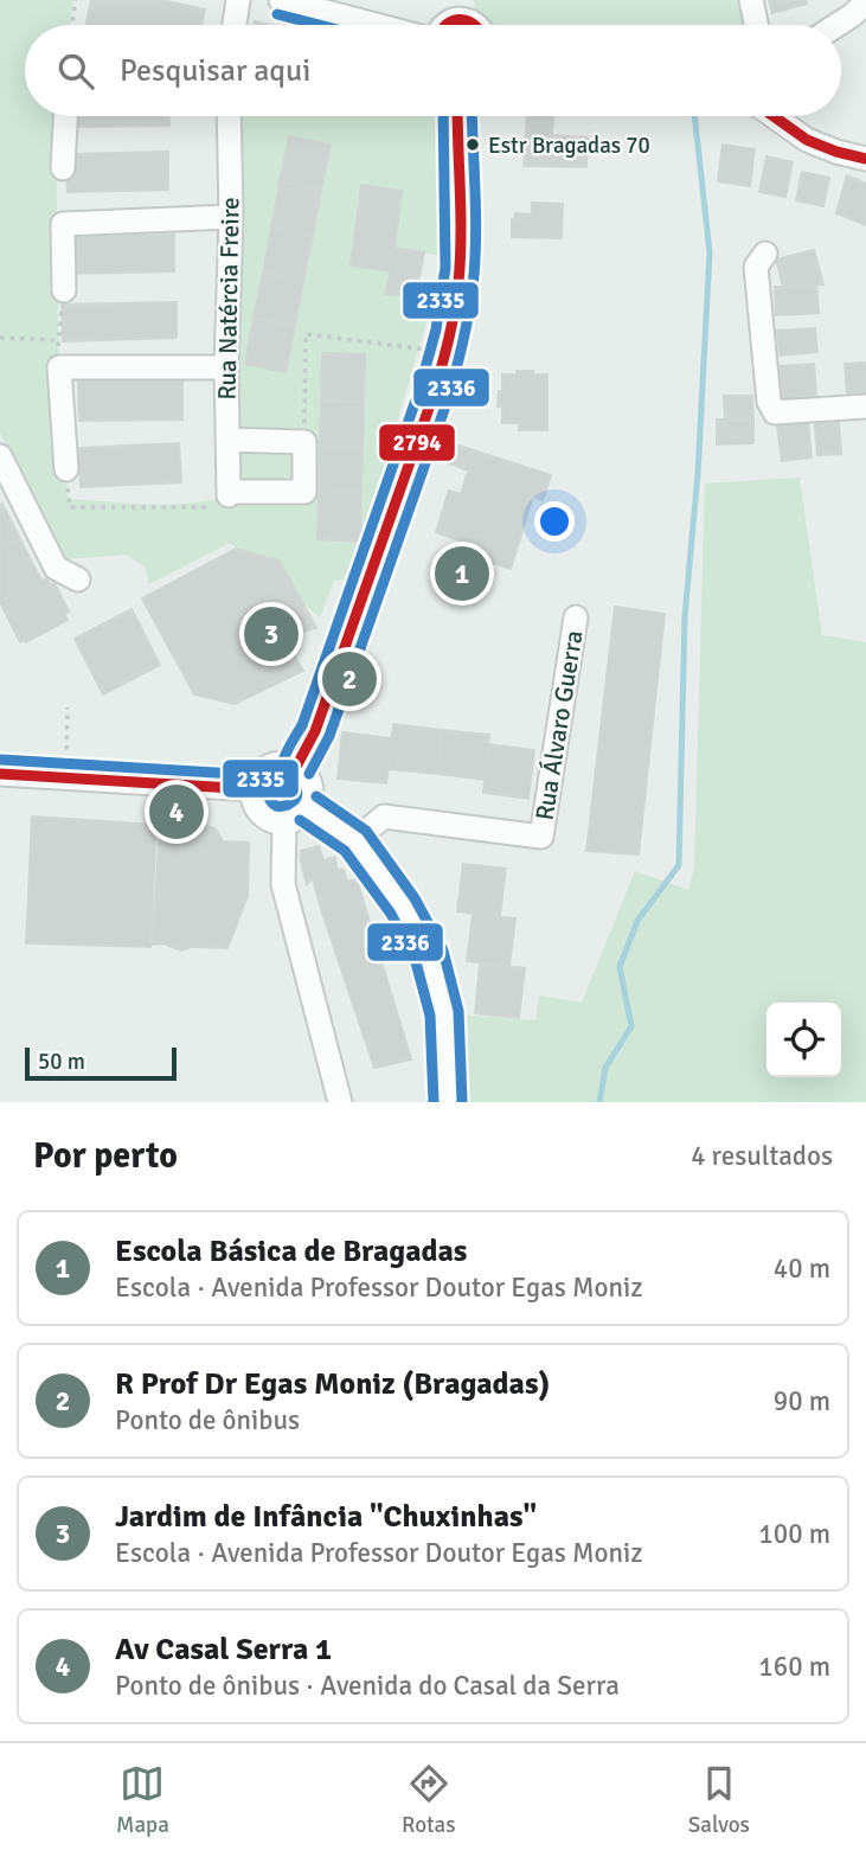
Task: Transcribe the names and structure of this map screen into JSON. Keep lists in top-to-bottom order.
{
  "streets": {
    "street": ["Rua Natércia Freire", "Rua Álvaro Guerra"]
  },
  "places": ["Estr Bragadas 70"],
  "lines": ["transit line 2336", "transit line 2794", "transit line 2335"],
  "scale_bar": "50 m",
  "page": {
    "search": "Pesquisar aqui",
    "pins": [
      "1",
      "3",
      "2",
      "4"
    ],
    "scale": "50 m",
    "heading": ["Por perto", "4 resultados"],
    "list": [
      {
        "mark": "1",
        "name": "Escola Básica de Bragadas",
        "note": "Escola · Avenida Professor Doutor Egas Moniz",
        "value": "40 m"
      },
      {
        "mark": "2",
        "name": "R Prof Dr Egas Moniz (Bragadas)",
        "note": "Ponto de ônibus",
        "value": "90 m"
      },
      {
        "mark": "3",
        "name": "Jardim de Infância \"Chuxinhas\"",
        "note": "Escola · Avenida Professor Doutor Egas Moniz",
        "value": "100 m"
      },
      {
        "mark": "4",
        "name": "Av Casal Serra 1",
        "note": "Ponto de ônibus · Avenida do Casal da Serra",
        "value": "160 m"
      }
    ],
    "nav": ["Mapa", "Rotas", "Salvos"]
  }
}
